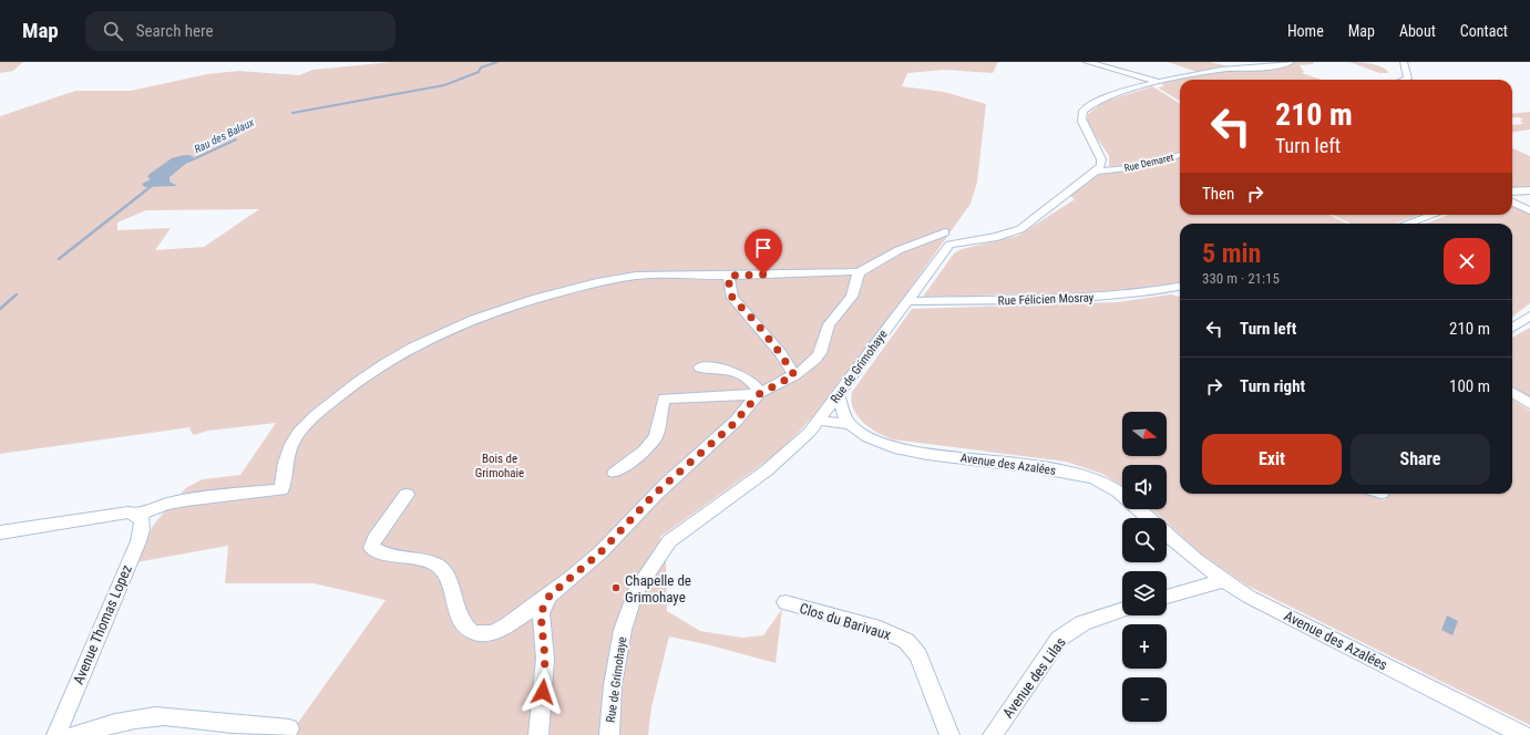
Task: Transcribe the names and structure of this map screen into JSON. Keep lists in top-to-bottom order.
{
  "streets": {
    "street": [
      "Rue Demaret",
      "Rue Félicien Mosray",
      "Rue de Grimohaye",
      "Avenue des Azalées",
      "Clos du Barivaux",
      "Avenue Thomas Lopez",
      "Avenue des Lilas"
    ]
  },
  "crossings": [
    ["Rue Demaret", "Rue de Grimohaye"],
    ["Rue Félicien Mosray", "Rue de Grimohaye"],
    ["Rue de Grimohaye", "Avenue des Azalées"]
  ],
  "water": ["Rau des Balaux"],
  "parks": ["Bois de Grimohaie"],
  "places": ["Chapelle de Grimohaye"],
  "north": "right",
  "page": {
    "header": "Map",
    "search": "Search here",
    "nav": [
      "Home",
      "Map",
      "About",
      "Contact"
    ],
    "turn": ["210 m", "Turn left"],
    "then": "Then",
    "heading": ["5 min", "330 m · 21:15"],
    "list": [
      {
        "name": "Turn left",
        "value": "210 m"
      },
      {
        "name": "Turn right",
        "value": "100 m"
      }
    ],
    "map_buttons": ["+", "−"],
    "buttons": ["Exit", "Share"]
  }
}
